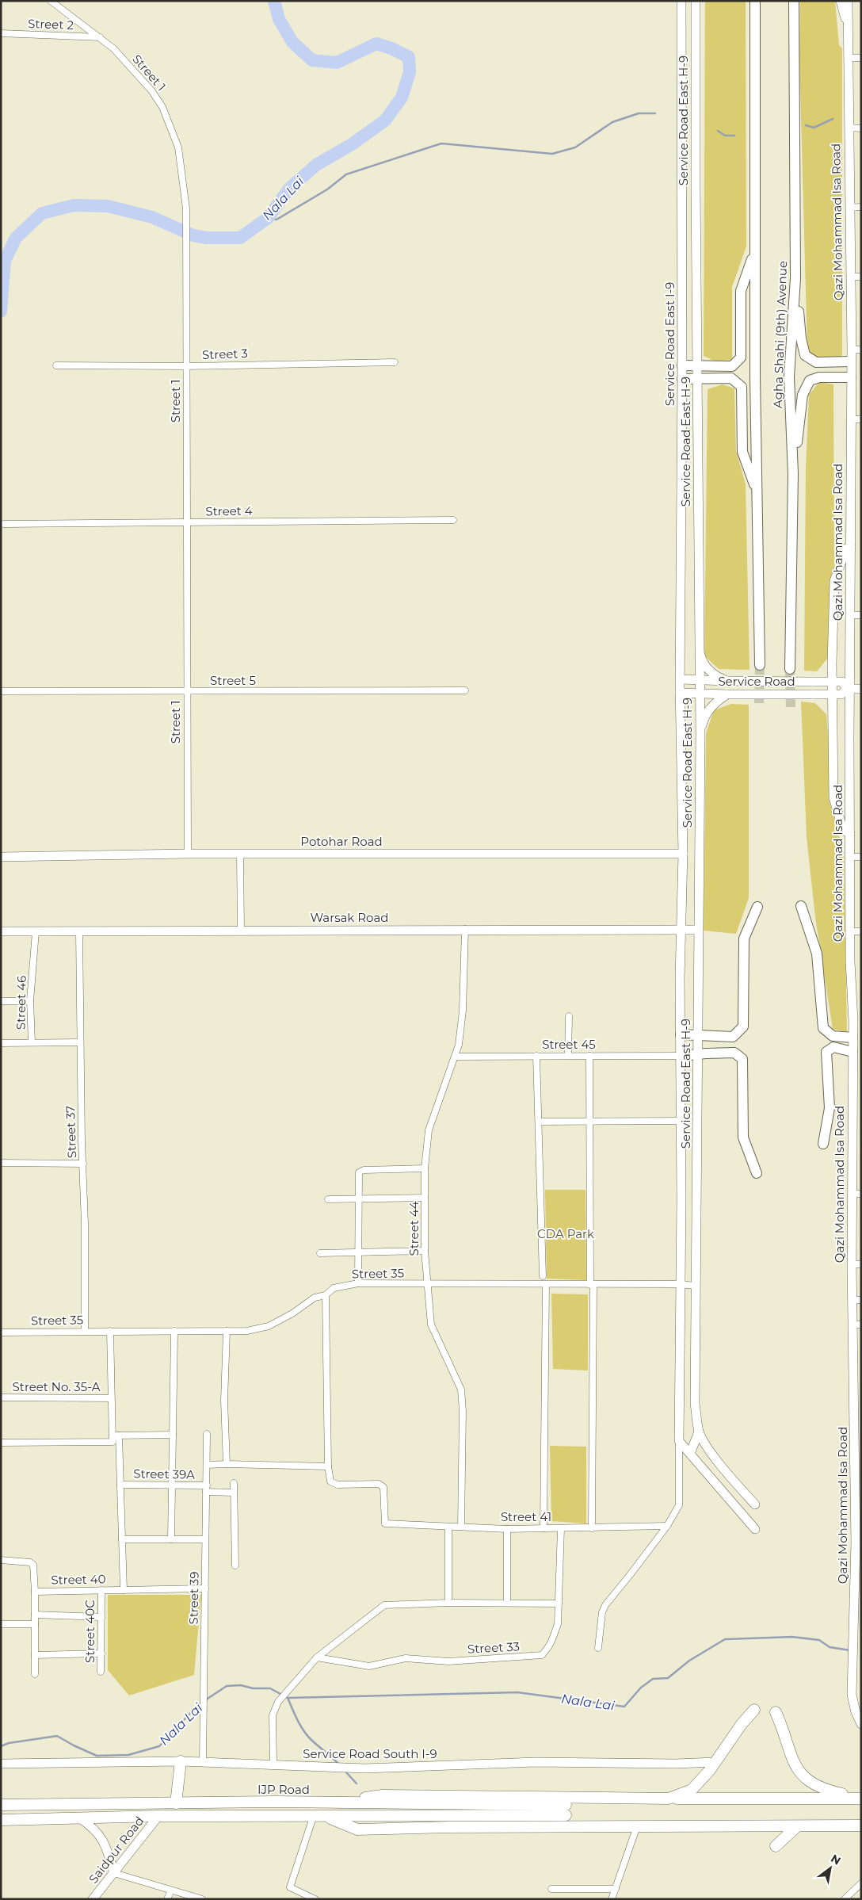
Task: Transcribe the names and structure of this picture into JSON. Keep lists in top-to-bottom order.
{
  "streets": {
    "highway": ["IJP Road"],
    "main road": ["Agha Shahi (9th) Avenue"],
    "street": [
      "Street 2",
      "Street 1",
      "Service Road East H-9",
      "Qazi Mohammad Isa Road",
      "Service Road East I-9",
      "Street 3",
      "Street 4",
      "Street 5",
      "Service Road",
      "Potohar Road",
      "Warsak Road",
      "Street 46",
      "Street 45",
      "Street 37",
      "Street 44",
      "Street 35",
      "Street No. 35-A",
      "Street 39A",
      "Street 41",
      "Street 40",
      "Street 39",
      "Street 40C",
      "Street 33",
      "Service Road South I-9",
      "Saidpur Road"
    ]
  },
  "crossings": [
    ["Street 2", "Street 1"],
    ["Street 1", "Street 3"],
    ["Street 1", "Street 4"],
    ["Street 1", "Street 5"],
    ["Street 1", "Potohar Road"],
    ["Service Road East H-9", "Service Road East I-9"],
    ["Service Road East H-9", "Service Road"],
    ["Service Road East H-9", "Potohar Road"],
    ["Service Road East H-9", "Warsak Road"],
    ["Service Road East H-9", "Street 45"],
    ["Service Road East H-9", "Street 35"],
    ["Qazi Mohammad Isa Road", "Service Road"],
    ["Service Road East I-9", "Service Road"],
    ["Warsak Road", "Street 46"],
    ["Warsak Road", "Street 37"],
    ["Warsak Road", "Street 44"],
    ["Street 45", "Street 44"],
    ["Street 37", "Street 35"],
    ["Street 44", "Street 35"],
    ["Street 44", "Street 41"],
    ["Street 39A", "Street 39"],
    ["Street 41", "Street 33"],
    ["Street 40", "Street 39"],
    ["Street 40", "Street 40C"],
    ["Street 39", "Service Road South I-9"],
    ["IJP Road", "Saidpur Road"]
  ],
  "water": ["Nala Lai"],
  "parks": ["CDA Park"],
  "north": "top right"
}
